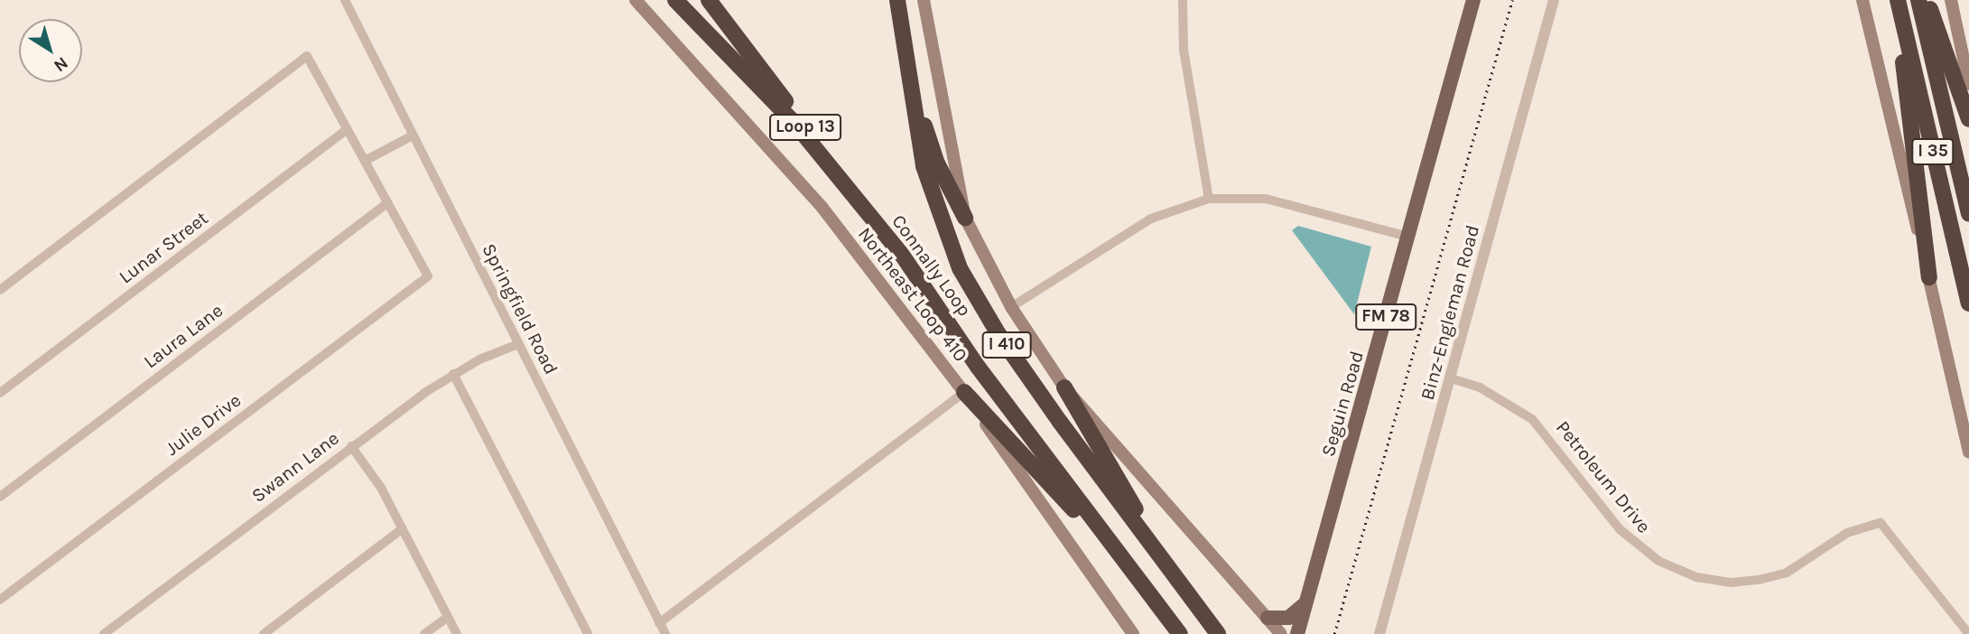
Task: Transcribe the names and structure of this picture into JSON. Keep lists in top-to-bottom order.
{
  "streets": {
    "highway": [
      "Loop 13",
      "I 35",
      "Connally Loop",
      "I 410"
    ],
    "main road": ["Northeast Loop 410", "FM 78", "Seguin Road"],
    "street": [
      "Lunar Street",
      "Springfield Road",
      "Binz-Engleman Road",
      "Laura Lane",
      "Julie Drive",
      "Swann Lane",
      "Petroleum Drive"
    ]
  },
  "crossings": [
    ["Loop 13", "Connally Loop"],
    ["Springfield Road", "Swann Lane"],
    ["Binz-Engleman Road", "Petroleum Drive"],
    ["Laura Lane", "Julie Drive"]
  ],
  "north": "bottom right"
}
